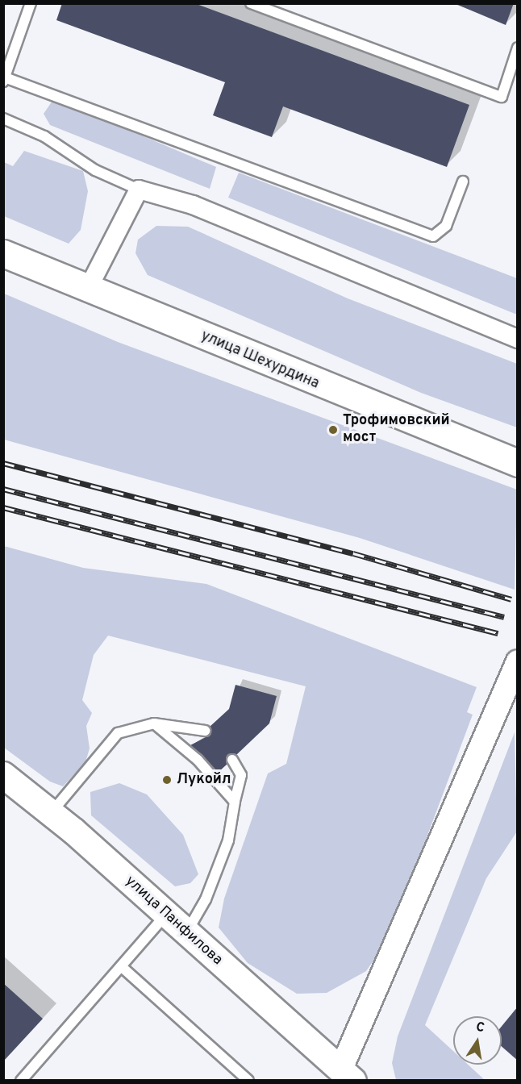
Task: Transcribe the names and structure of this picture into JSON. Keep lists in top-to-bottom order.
{
  "streets": {
    "main road": ["улица Шехурдина", "улица Панфилова"]
  },
  "places": ["Трофимовский мост", "Лукойл"],
  "north": "top"
}
